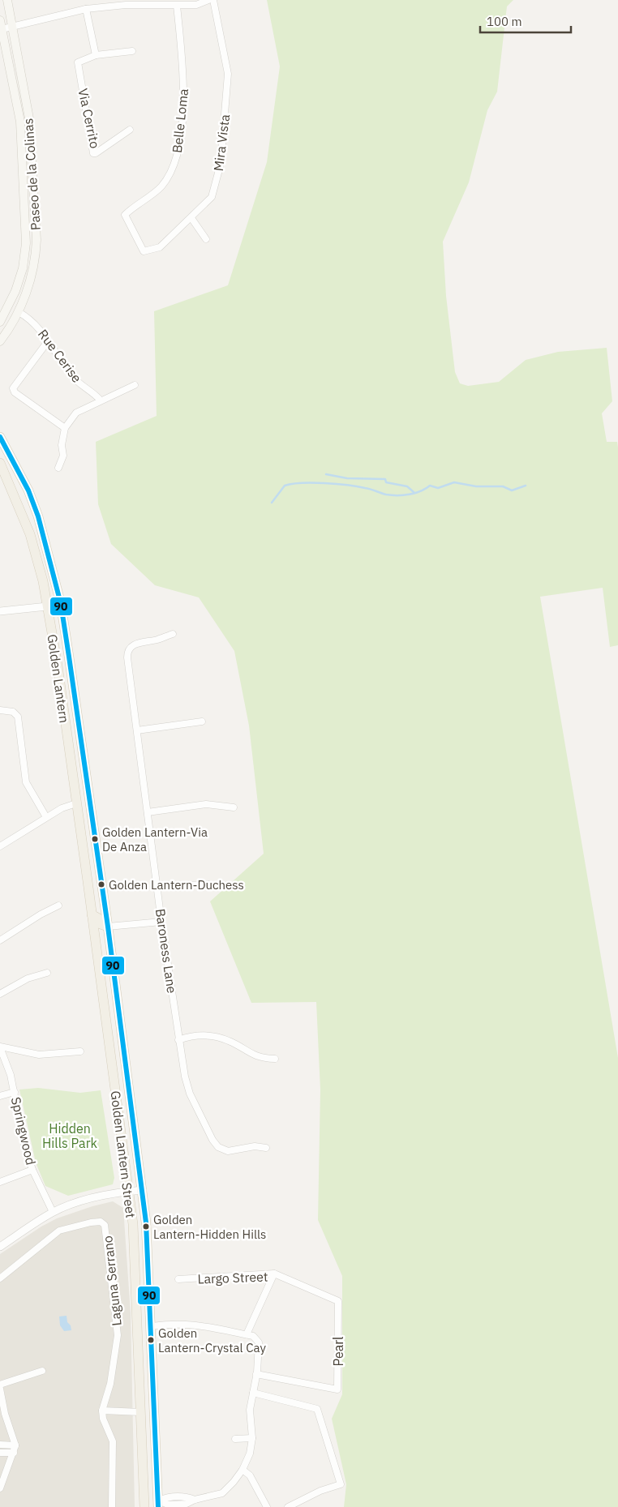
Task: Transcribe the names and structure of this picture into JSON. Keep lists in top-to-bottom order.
{
  "streets": {
    "main road": ["Paseo de la Colinas", "Golden Lantern", "Golden Lantern Street"],
    "street": [
      "Via Cerrito",
      "Belle Loma",
      "Mira Vista",
      "Rue Cerise",
      "Baroness Lane",
      "Springwood",
      "Largo Street",
      "Laguna Serrano",
      "Pearl"
    ]
  },
  "crossings": [
    ["Belle Loma", "Mira Vista"],
    ["Paseo de la Colinas", "Rue Cerise"],
    ["Golden Lantern", "Golden Lantern Street"],
    ["Largo Street", "Pearl"]
  ],
  "parks": ["Hidden Hills Park"],
  "places": [
    "Golden Lantern-Via De Anza",
    "Golden Lantern-Duchess",
    "Golden Lantern-Hidden Hills",
    "Golden Lantern-Crystal Cay"
  ],
  "lines": ["transit line 90"],
  "scale_bar": "100 m"
}
